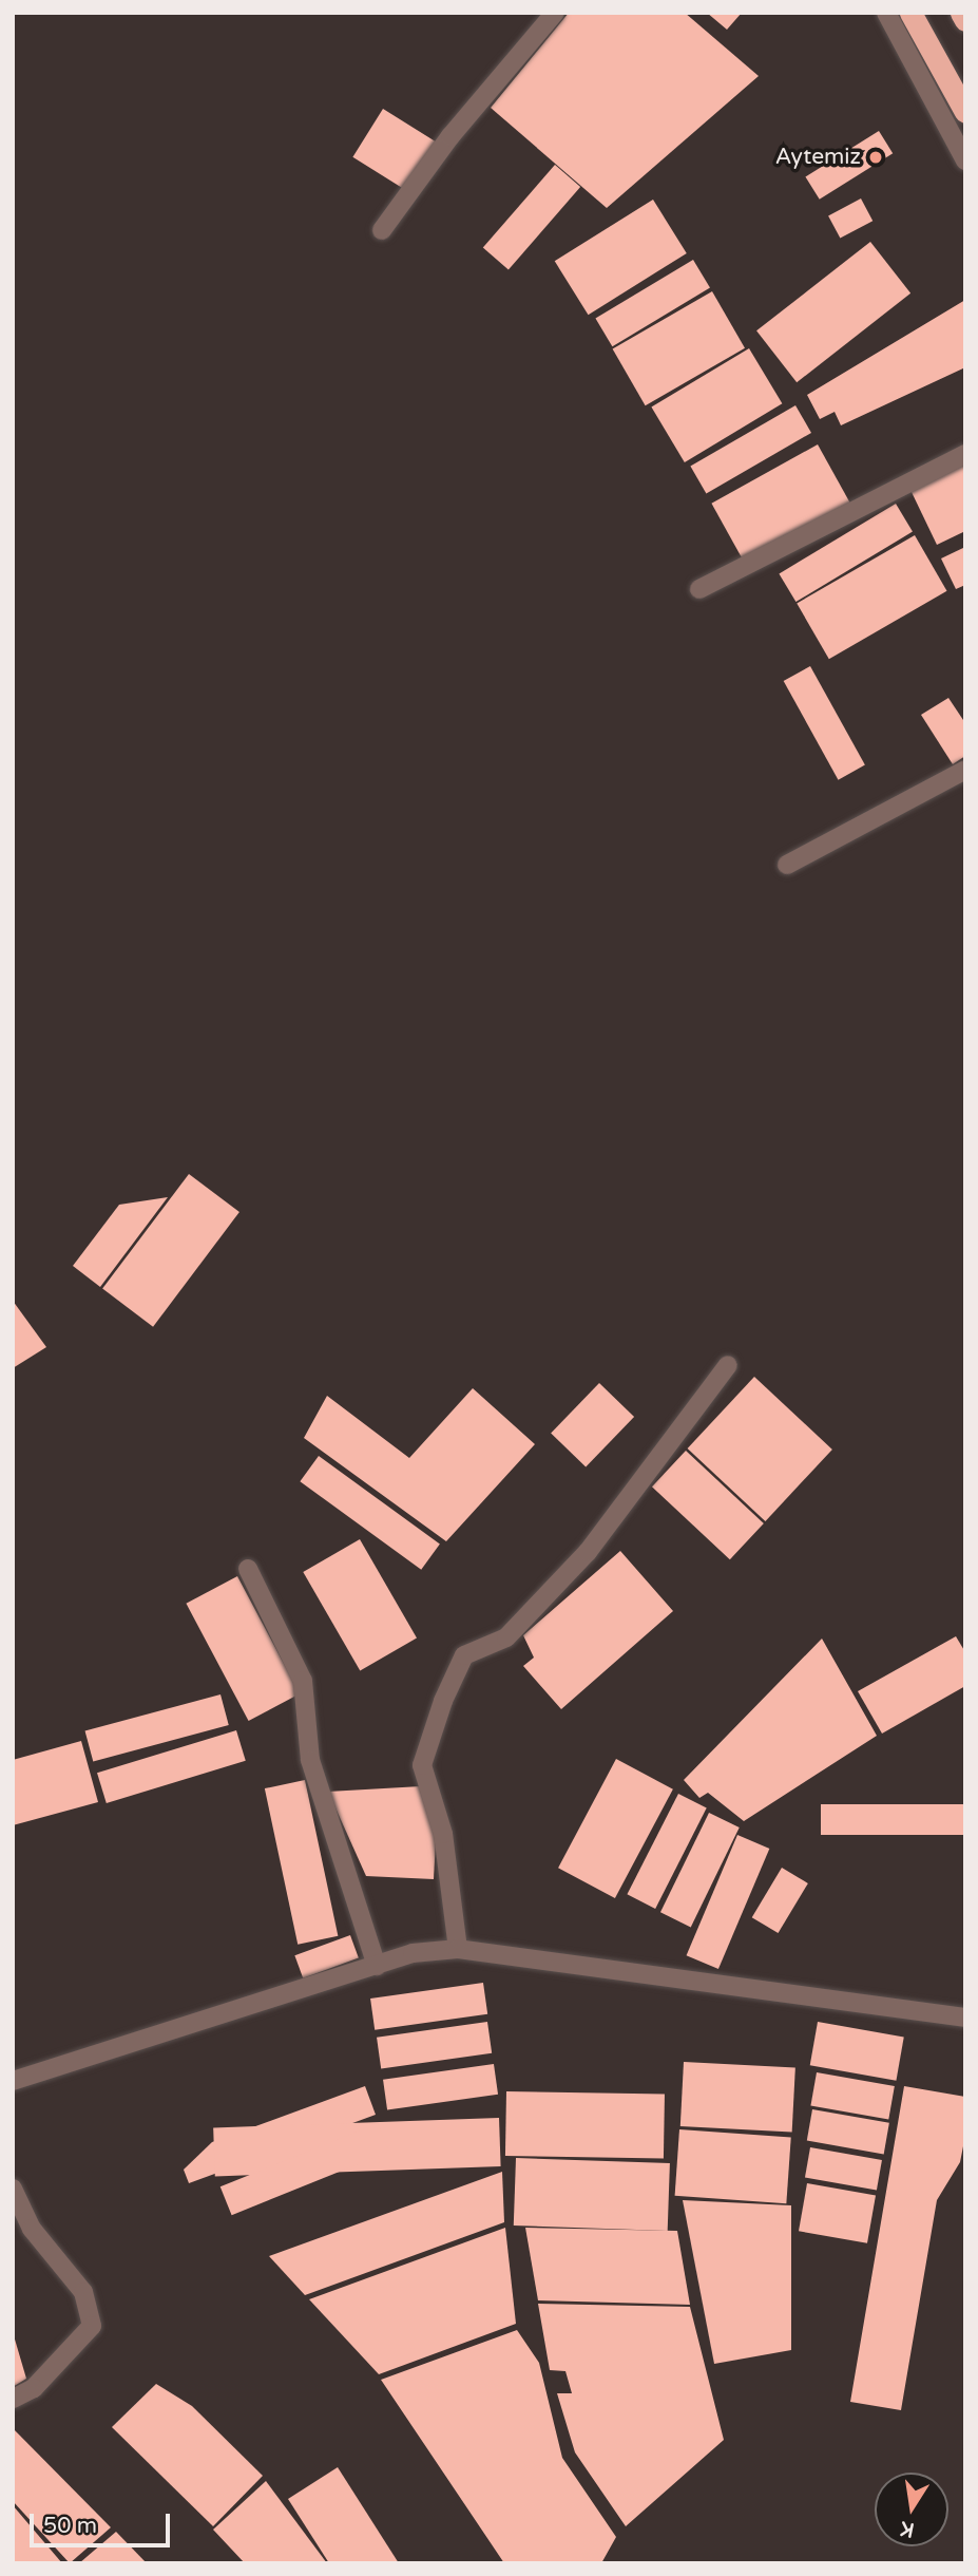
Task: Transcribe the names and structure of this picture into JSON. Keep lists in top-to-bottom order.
{
  "places": ["Aytemiz"],
  "scale_bar": "50 m",
  "north": "bottom"
}
